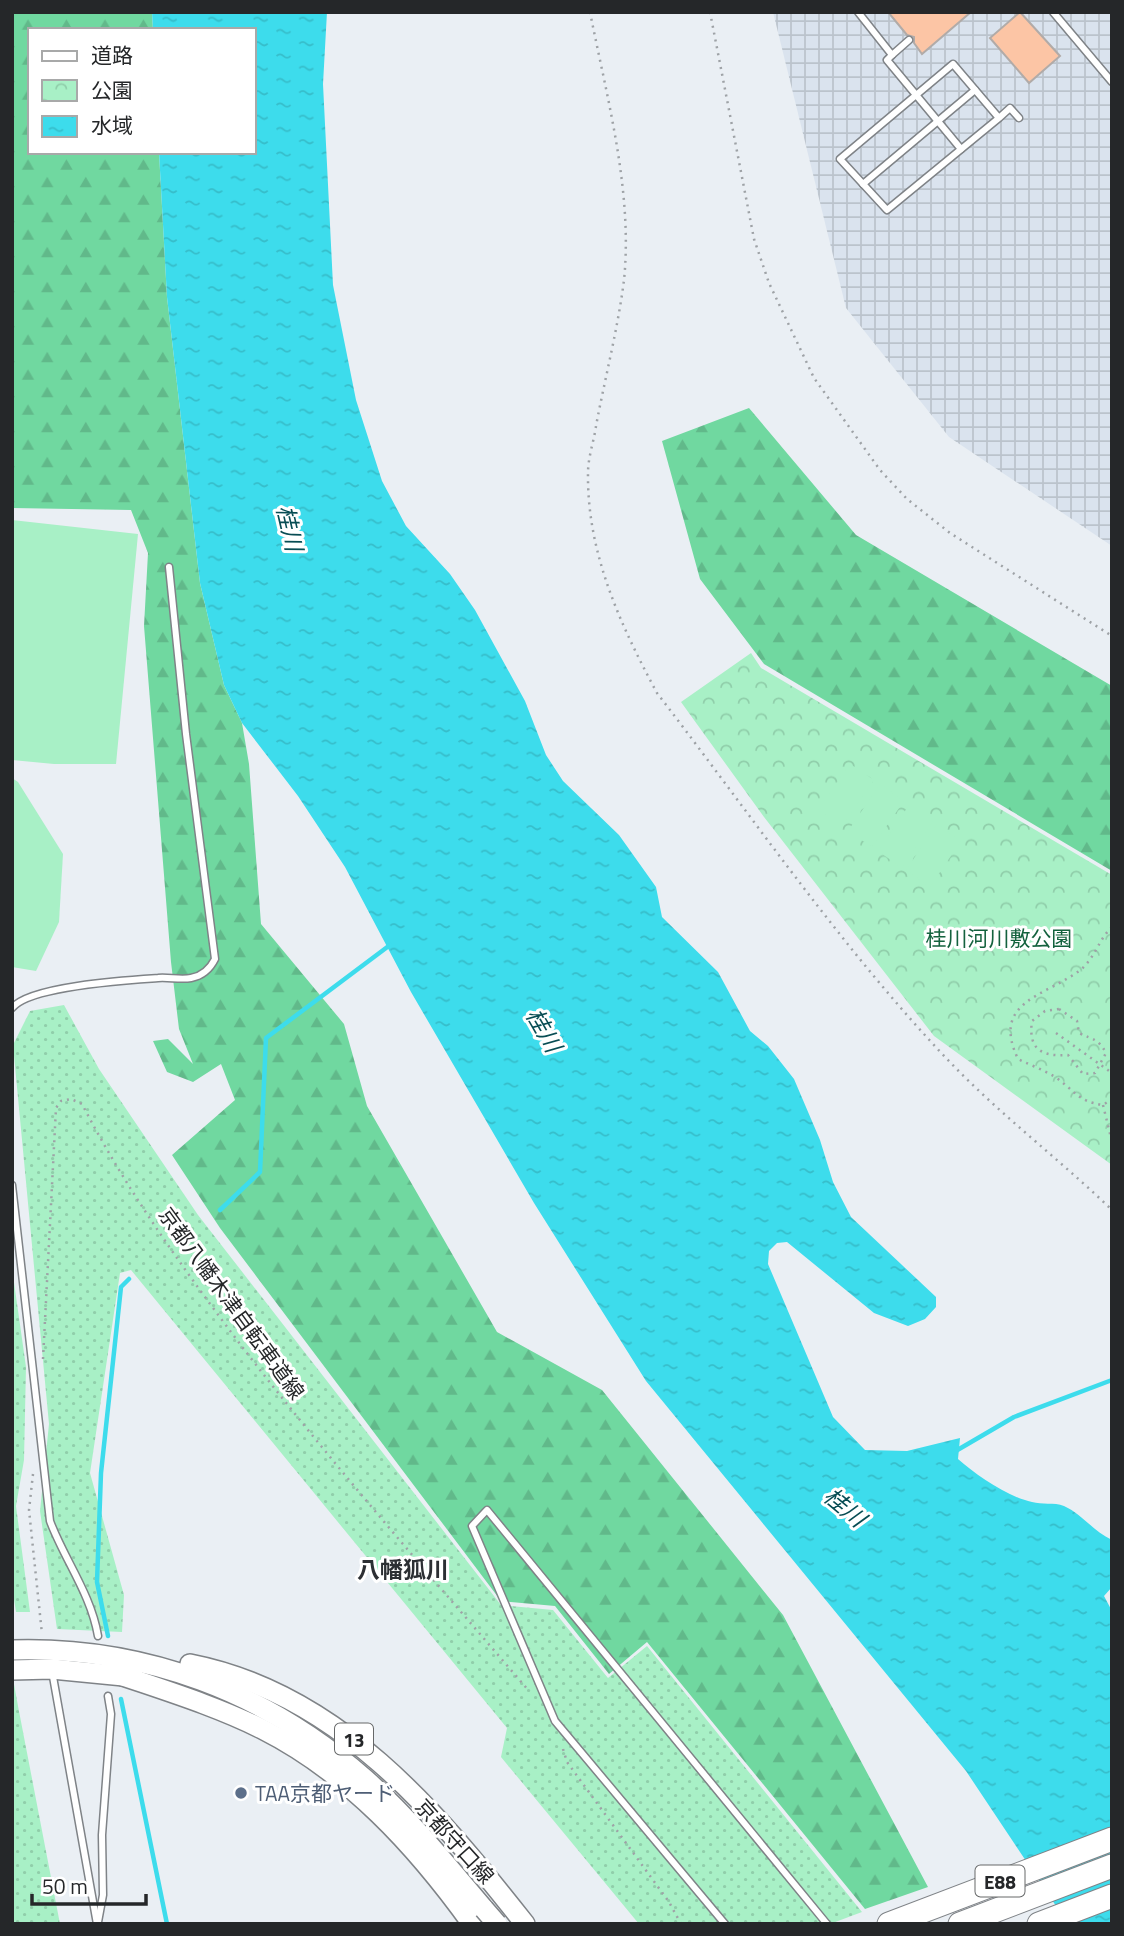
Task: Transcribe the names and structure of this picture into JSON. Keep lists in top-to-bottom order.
{
  "streets": {
    "highway": ["E88"],
    "main road": ["13", "京都守口線"],
    "path": ["京都八幡木津自転車道線"]
  },
  "crossings": [
    ["13", "京都守口線"]
  ],
  "districts": ["八幡狐川"],
  "water": ["桂川"],
  "parks": ["桂川河川敷公園"],
  "places": ["TAA京都ヤード"],
  "legend": ["道路", "公園", "水域"],
  "scale_bar": "50 m"
}
